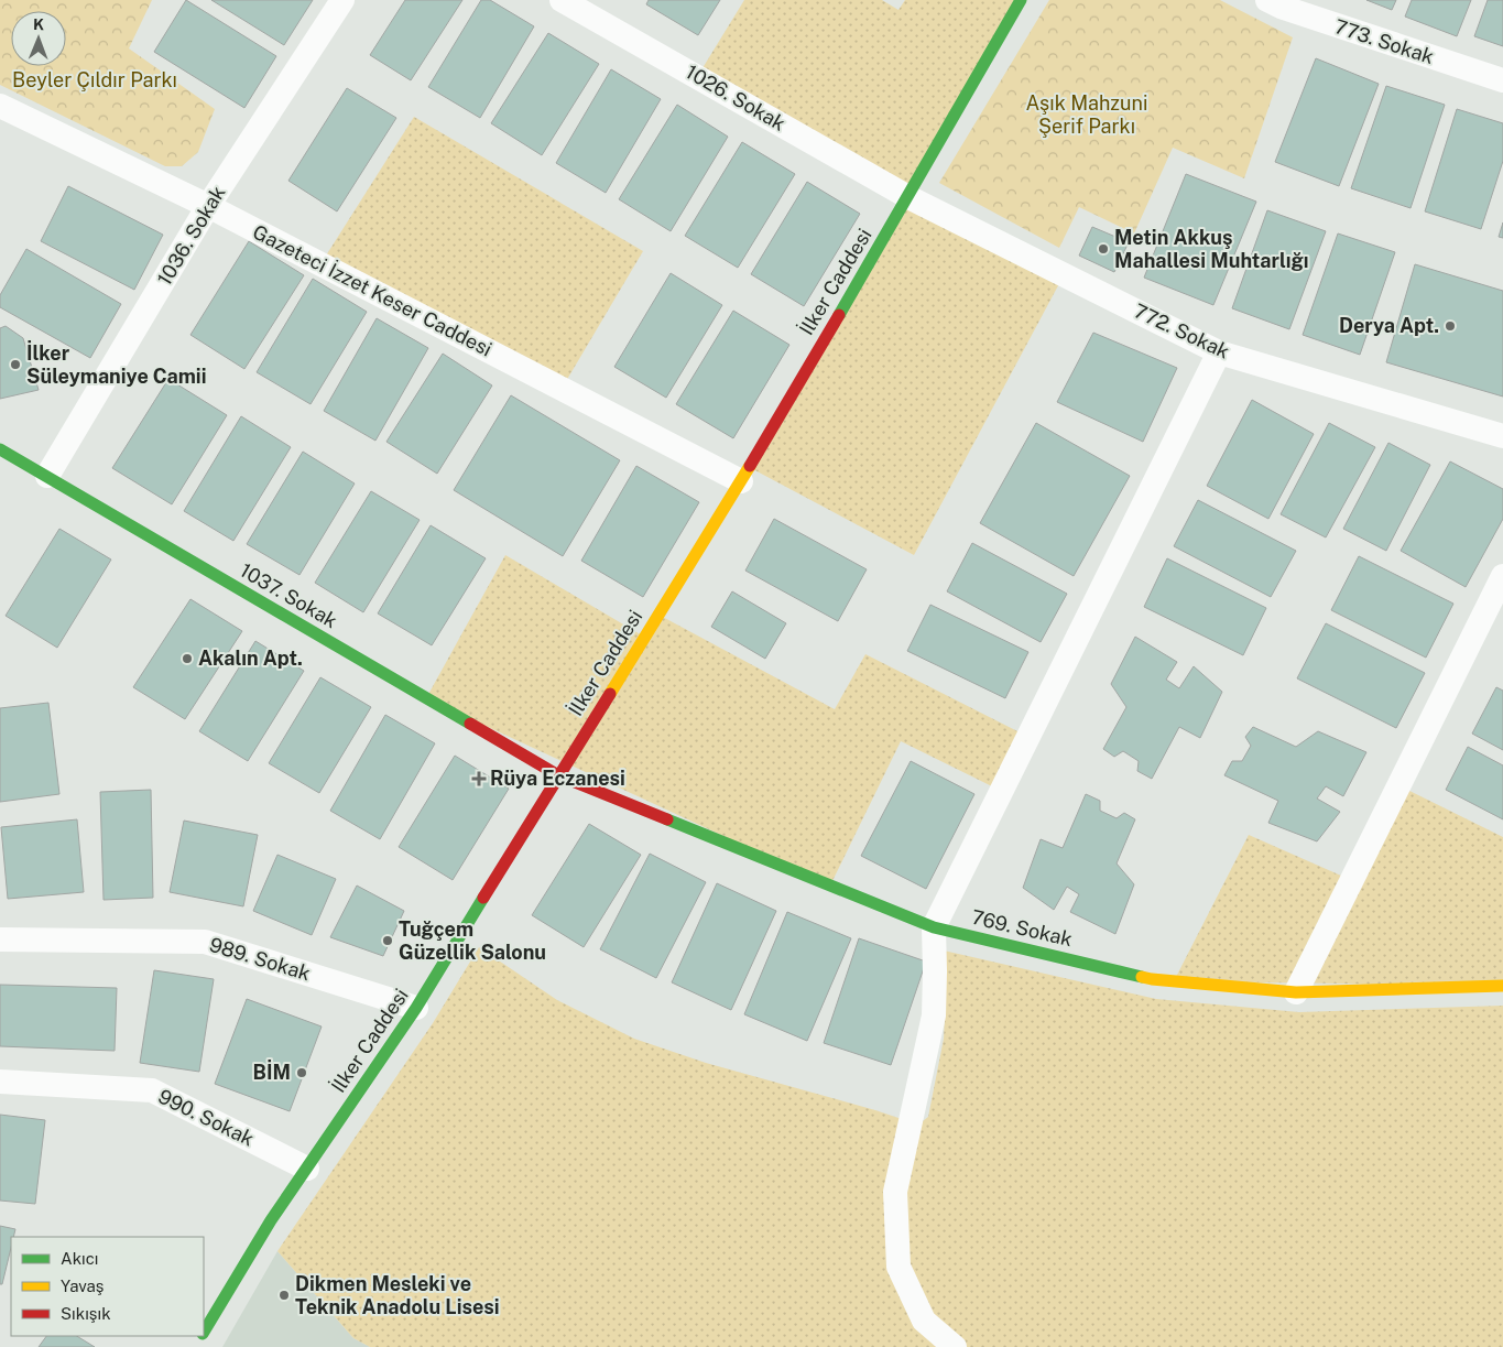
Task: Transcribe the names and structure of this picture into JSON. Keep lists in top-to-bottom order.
{
  "streets": {
    "street": [
      "773. Sokak",
      "1026. Sokak",
      "1036. Sokak",
      "İlker Caddesi",
      "Gazeteci İzzet Keser Caddesi",
      "772. Sokak",
      "1037. Sokak",
      "769. Sokak",
      "989. Sokak",
      "990. Sokak"
    ]
  },
  "crossings": [
    ["1026. Sokak", "İlker Caddesi"],
    ["1026. Sokak", "772. Sokak"],
    ["1036. Sokak", "Gazeteci İzzet Keser Caddesi"],
    ["1036. Sokak", "1037. Sokak"],
    ["İlker Caddesi", "Gazeteci İzzet Keser Caddesi"],
    ["İlker Caddesi", "772. Sokak"],
    ["İlker Caddesi", "1037. Sokak"],
    ["İlker Caddesi", "769. Sokak"],
    ["İlker Caddesi", "989. Sokak"],
    ["İlker Caddesi", "990. Sokak"],
    ["1037. Sokak", "769. Sokak"]
  ],
  "parks": ["Beyler Çıldır Parkı", "Aşık Mahzuni Şerif Parkı"],
  "places": {
    "other": [
      "Metin Akkuş Mahallesi Muhtarlığı",
      "Derya Apt.",
      "İlker Süleymaniye Camii",
      "Akalın Apt.",
      "Tuğçem Güzellik Salonu",
      "BİM",
      "Dikmen Mesleki ve Teknik Anadolu Lisesi"
    ],
    "health": ["Rüya Eczanesi"]
  },
  "legend": ["Akıcı", "Yavaş", "Sıkışık"],
  "north": "top"
}
